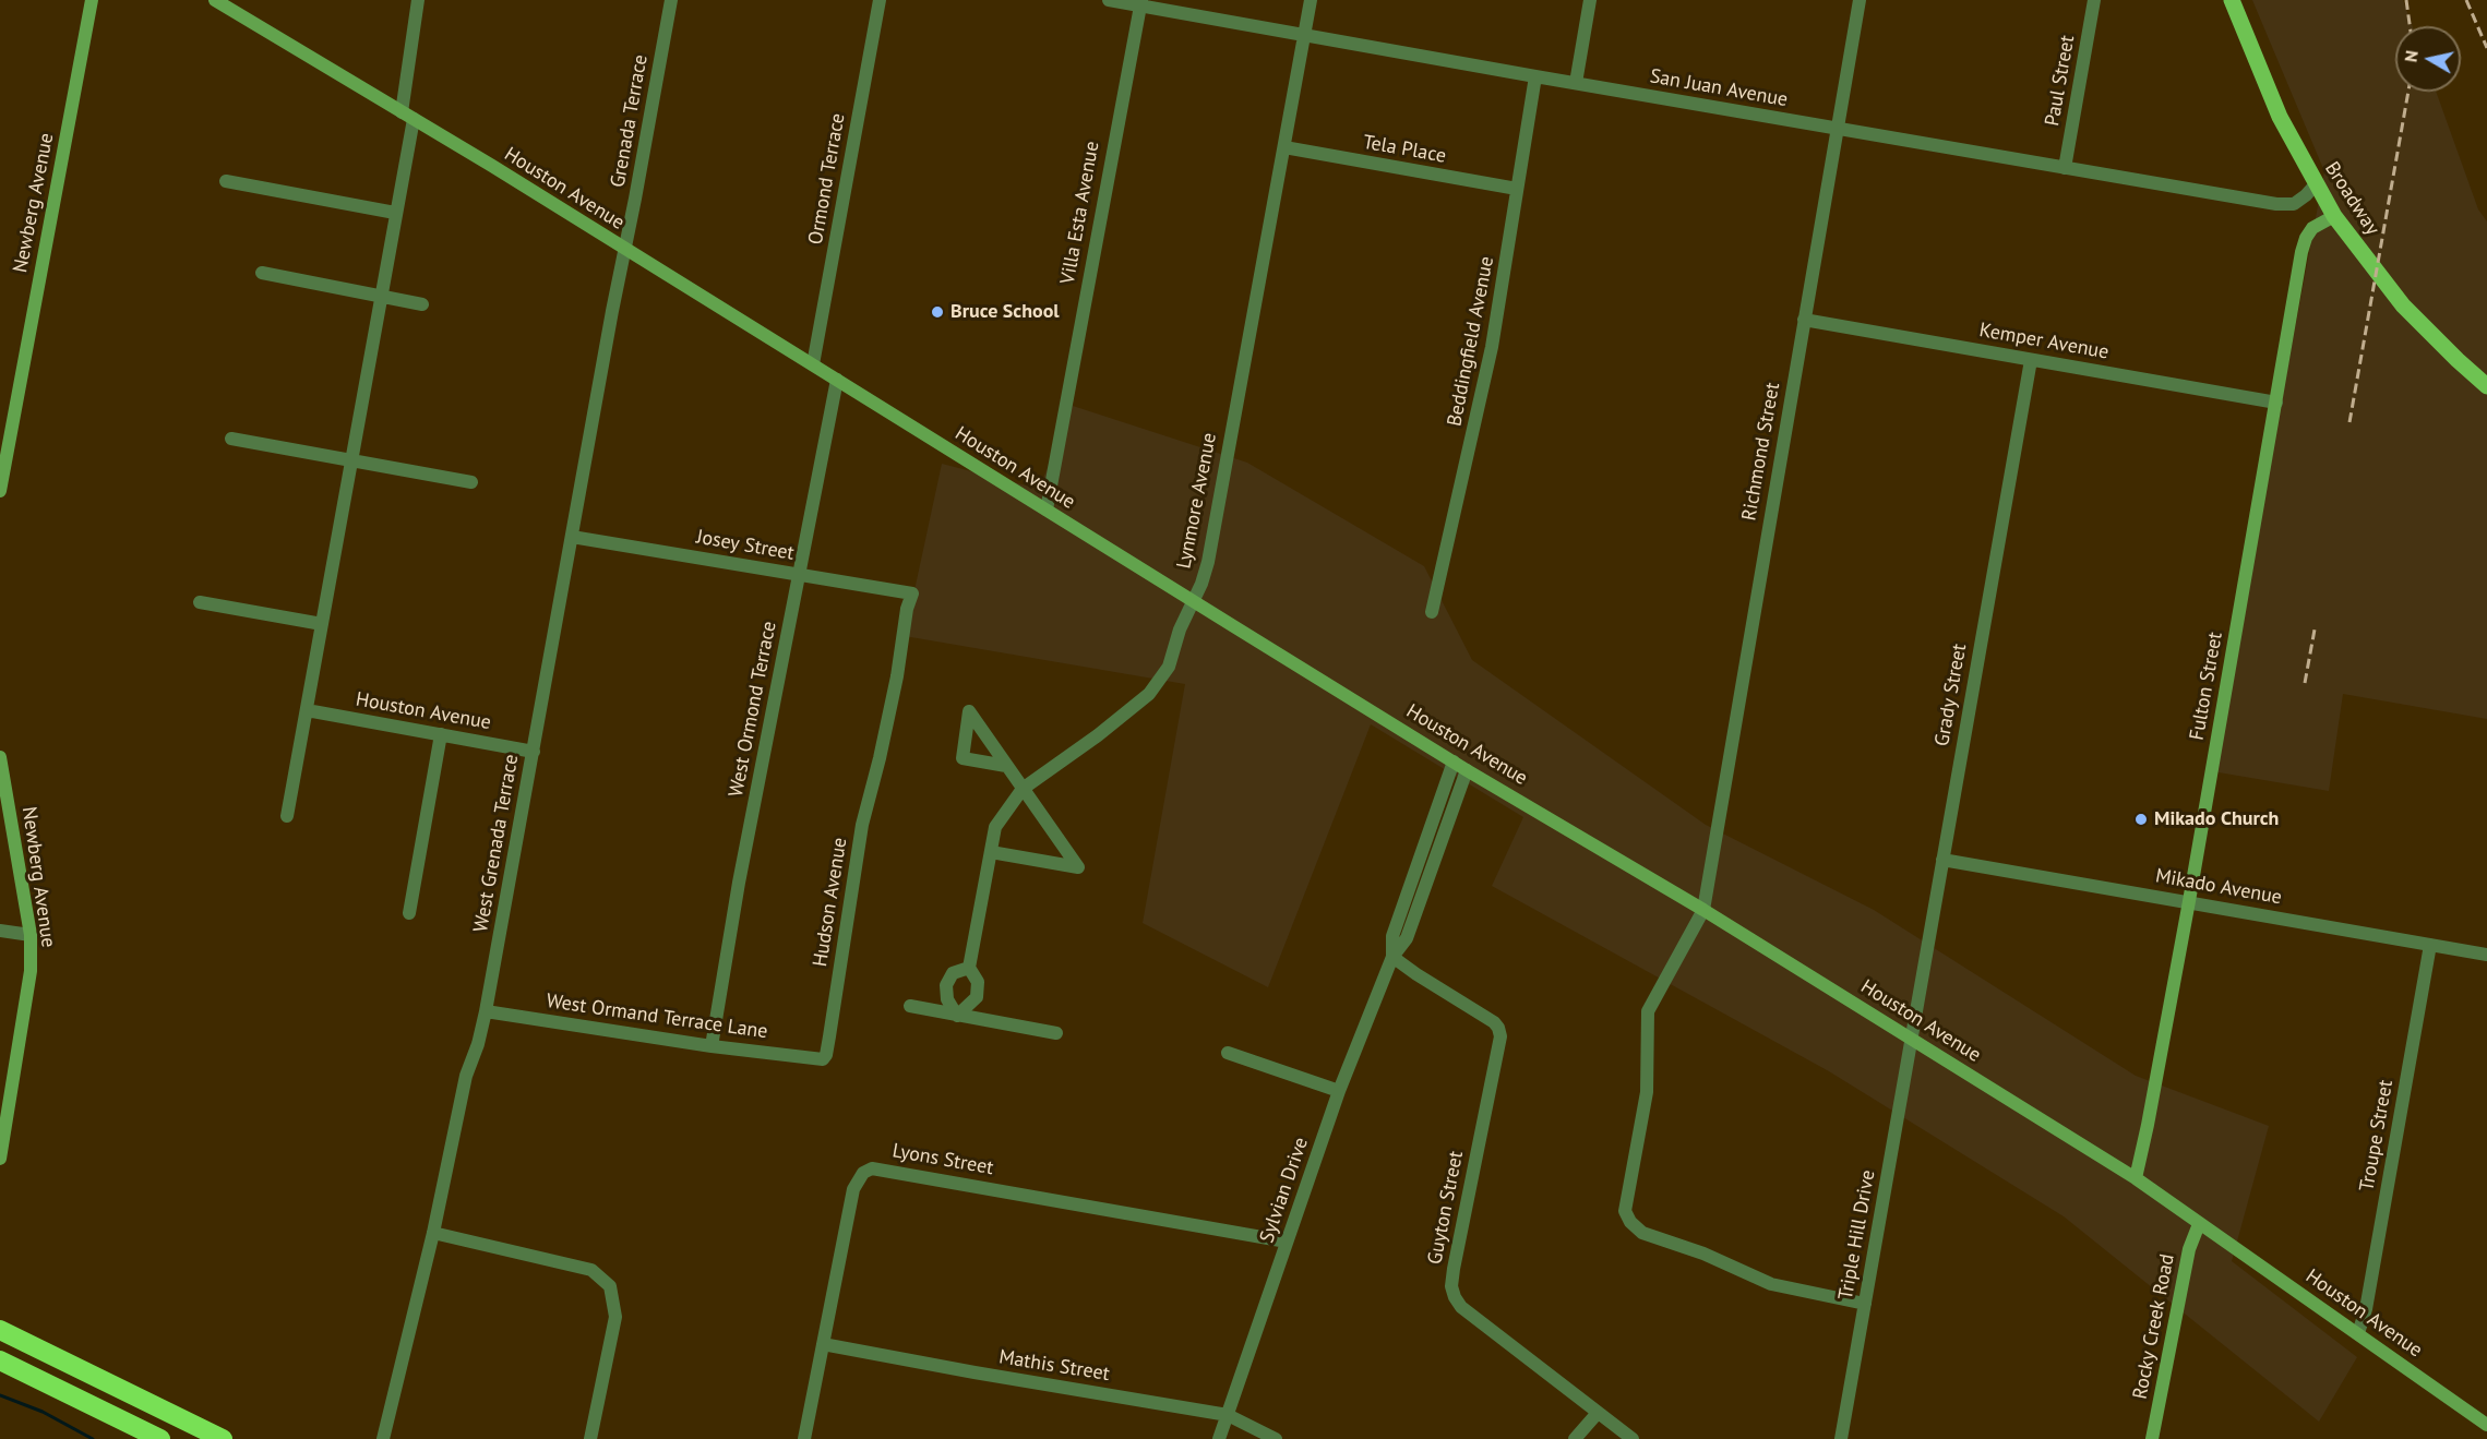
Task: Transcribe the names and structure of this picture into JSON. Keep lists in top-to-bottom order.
{
  "streets": {
    "main road": ["Broadway"],
    "street": [
      "Paul Street",
      "San Juan Avenue",
      "Grenada Terrace",
      "Tela Place",
      "Ormond Terrace",
      "Houston Avenue",
      "Newberg Avenue",
      "Villa Esta Avenue",
      "Beddingfield Avenue",
      "Kemper Avenue",
      "Richmond Street",
      "Lynmore Avenue",
      "Josey Street",
      "Fulton Street",
      "Grady Street",
      "West Ormond Terrace",
      "West Grenada Terrace",
      "Mikado Avenue",
      "Hudson Avenue",
      "West Ormand Terrace Lane",
      "Troupe Street",
      "Lyons Street",
      "Sylvian Drive",
      "Guyton Street",
      "Triple Hill Drive",
      "Rocky Creek Road",
      "Mathis Street"
    ]
  },
  "crossings": [
    ["Paul Street", "San Juan Avenue"],
    ["San Juan Avenue", "Broadway"],
    ["San Juan Avenue", "Villa Esta Avenue"],
    ["San Juan Avenue", "Beddingfield Avenue"],
    ["San Juan Avenue", "Richmond Street"],
    ["San Juan Avenue", "Lynmore Avenue"],
    ["Grenada Terrace", "Houston Avenue"],
    ["Grenada Terrace", "West Grenada Terrace"],
    ["Tela Place", "Beddingfield Avenue"],
    ["Tela Place", "Lynmore Avenue"],
    ["Ormond Terrace", "Houston Avenue"],
    ["Houston Avenue", "Villa Esta Avenue"],
    ["Houston Avenue", "Richmond Street"],
    ["Houston Avenue", "Lynmore Avenue"],
    ["Houston Avenue", "Fulton Street"],
    ["Houston Avenue", "Grady Street"],
    ["Houston Avenue", "West Ormond Terrace"],
    ["Houston Avenue", "West Grenada Terrace"],
    ["Houston Avenue", "Troupe Street"],
    ["Houston Avenue", "Sylvian Drive"],
    ["Houston Avenue", "Triple Hill Drive"],
    ["Houston Avenue", "Rocky Creek Road"],
    ["Broadway", "Fulton Street"],
    ["Kemper Avenue", "Richmond Street"],
    ["Kemper Avenue", "Fulton Street"],
    ["Kemper Avenue", "Grady Street"],
    ["Richmond Street", "Triple Hill Drive"],
    ["Josey Street", "West Ormond Terrace"],
    ["Josey Street", "West Grenada Terrace"],
    ["Josey Street", "Hudson Avenue"],
    ["Fulton Street", "Mikado Avenue"],
    ["Grady Street", "Mikado Avenue"],
    ["Grady Street", "Triple Hill Drive"],
    ["West Ormond Terrace", "West Ormand Terrace Lane"],
    ["West Grenada Terrace", "West Ormand Terrace Lane"],
    ["Mikado Avenue", "Troupe Street"],
    ["Hudson Avenue", "West Ormand Terrace Lane"],
    ["Lyons Street", "Sylvian Drive"],
    ["Lyons Street", "Mathis Street"],
    ["Sylvian Drive", "Guyton Street"],
    ["Sylvian Drive", "Mathis Street"]
  ],
  "places": ["Bruce School", "Mikado Church"],
  "north": "left"
}
